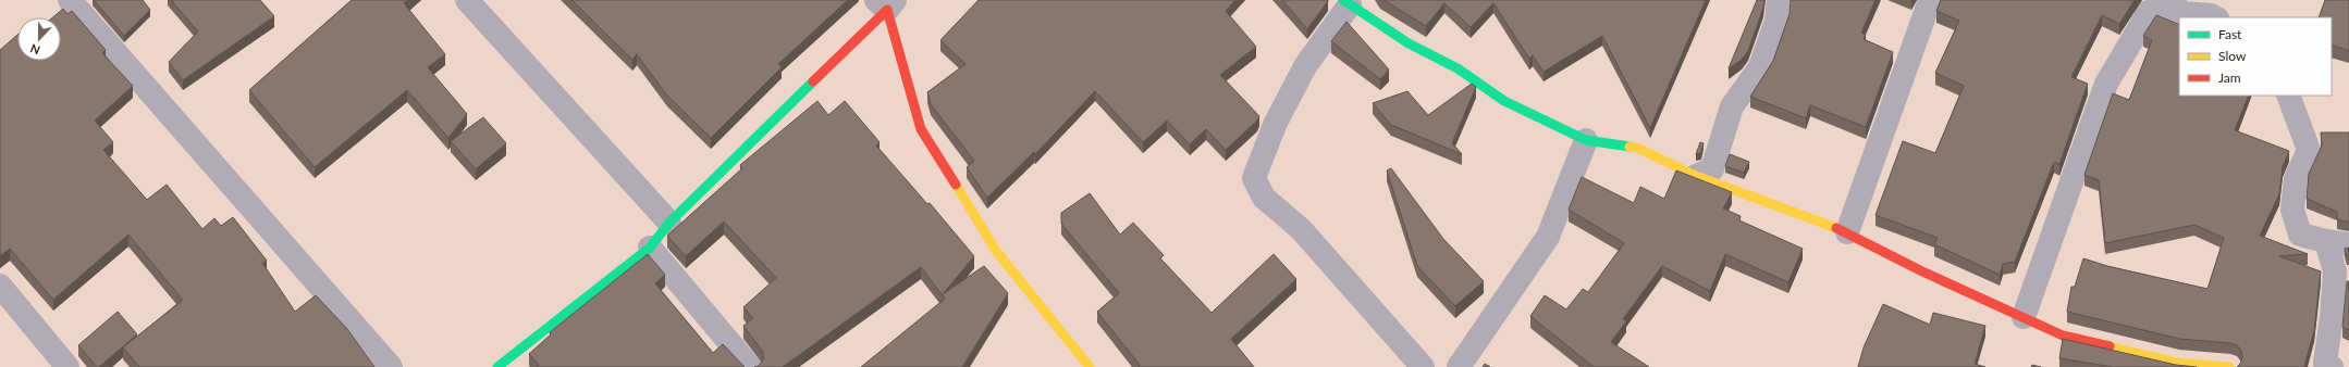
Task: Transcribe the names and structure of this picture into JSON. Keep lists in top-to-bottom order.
{
  "legend": ["Fast", "Slow", "Jam"],
  "north": "bottom"
}
